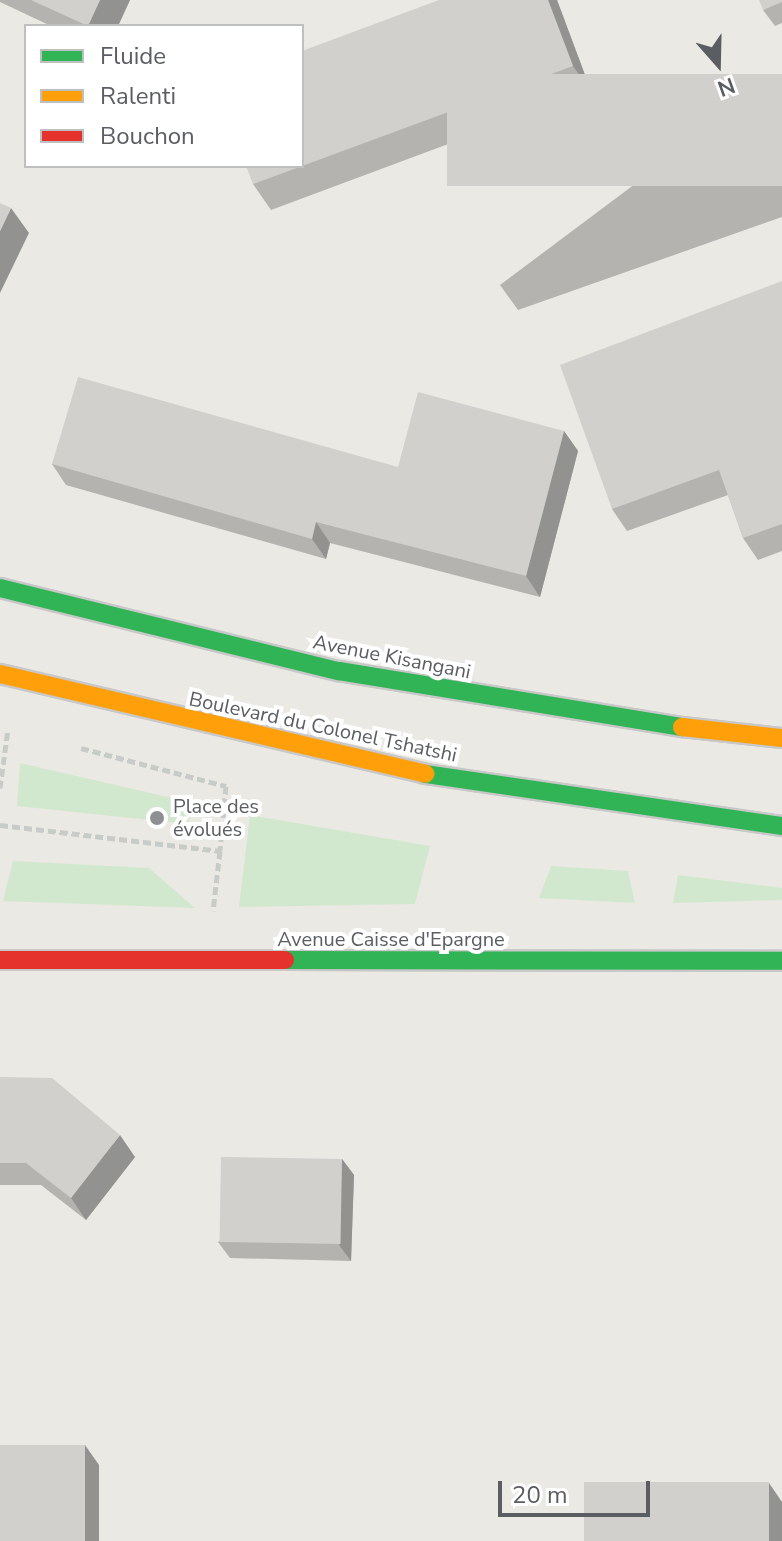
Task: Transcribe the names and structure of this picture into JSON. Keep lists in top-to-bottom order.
{
  "streets": {
    "street": ["Avenue Kisangani", "Boulevard du Colonel Tshatshi", "Avenue Caisse d'Epargne"]
  },
  "places": ["Place des évolués"],
  "legend": ["Fluide", "Ralenti", "Bouchon"],
  "scale_bar": "20 m",
  "north": "bottom"
}
